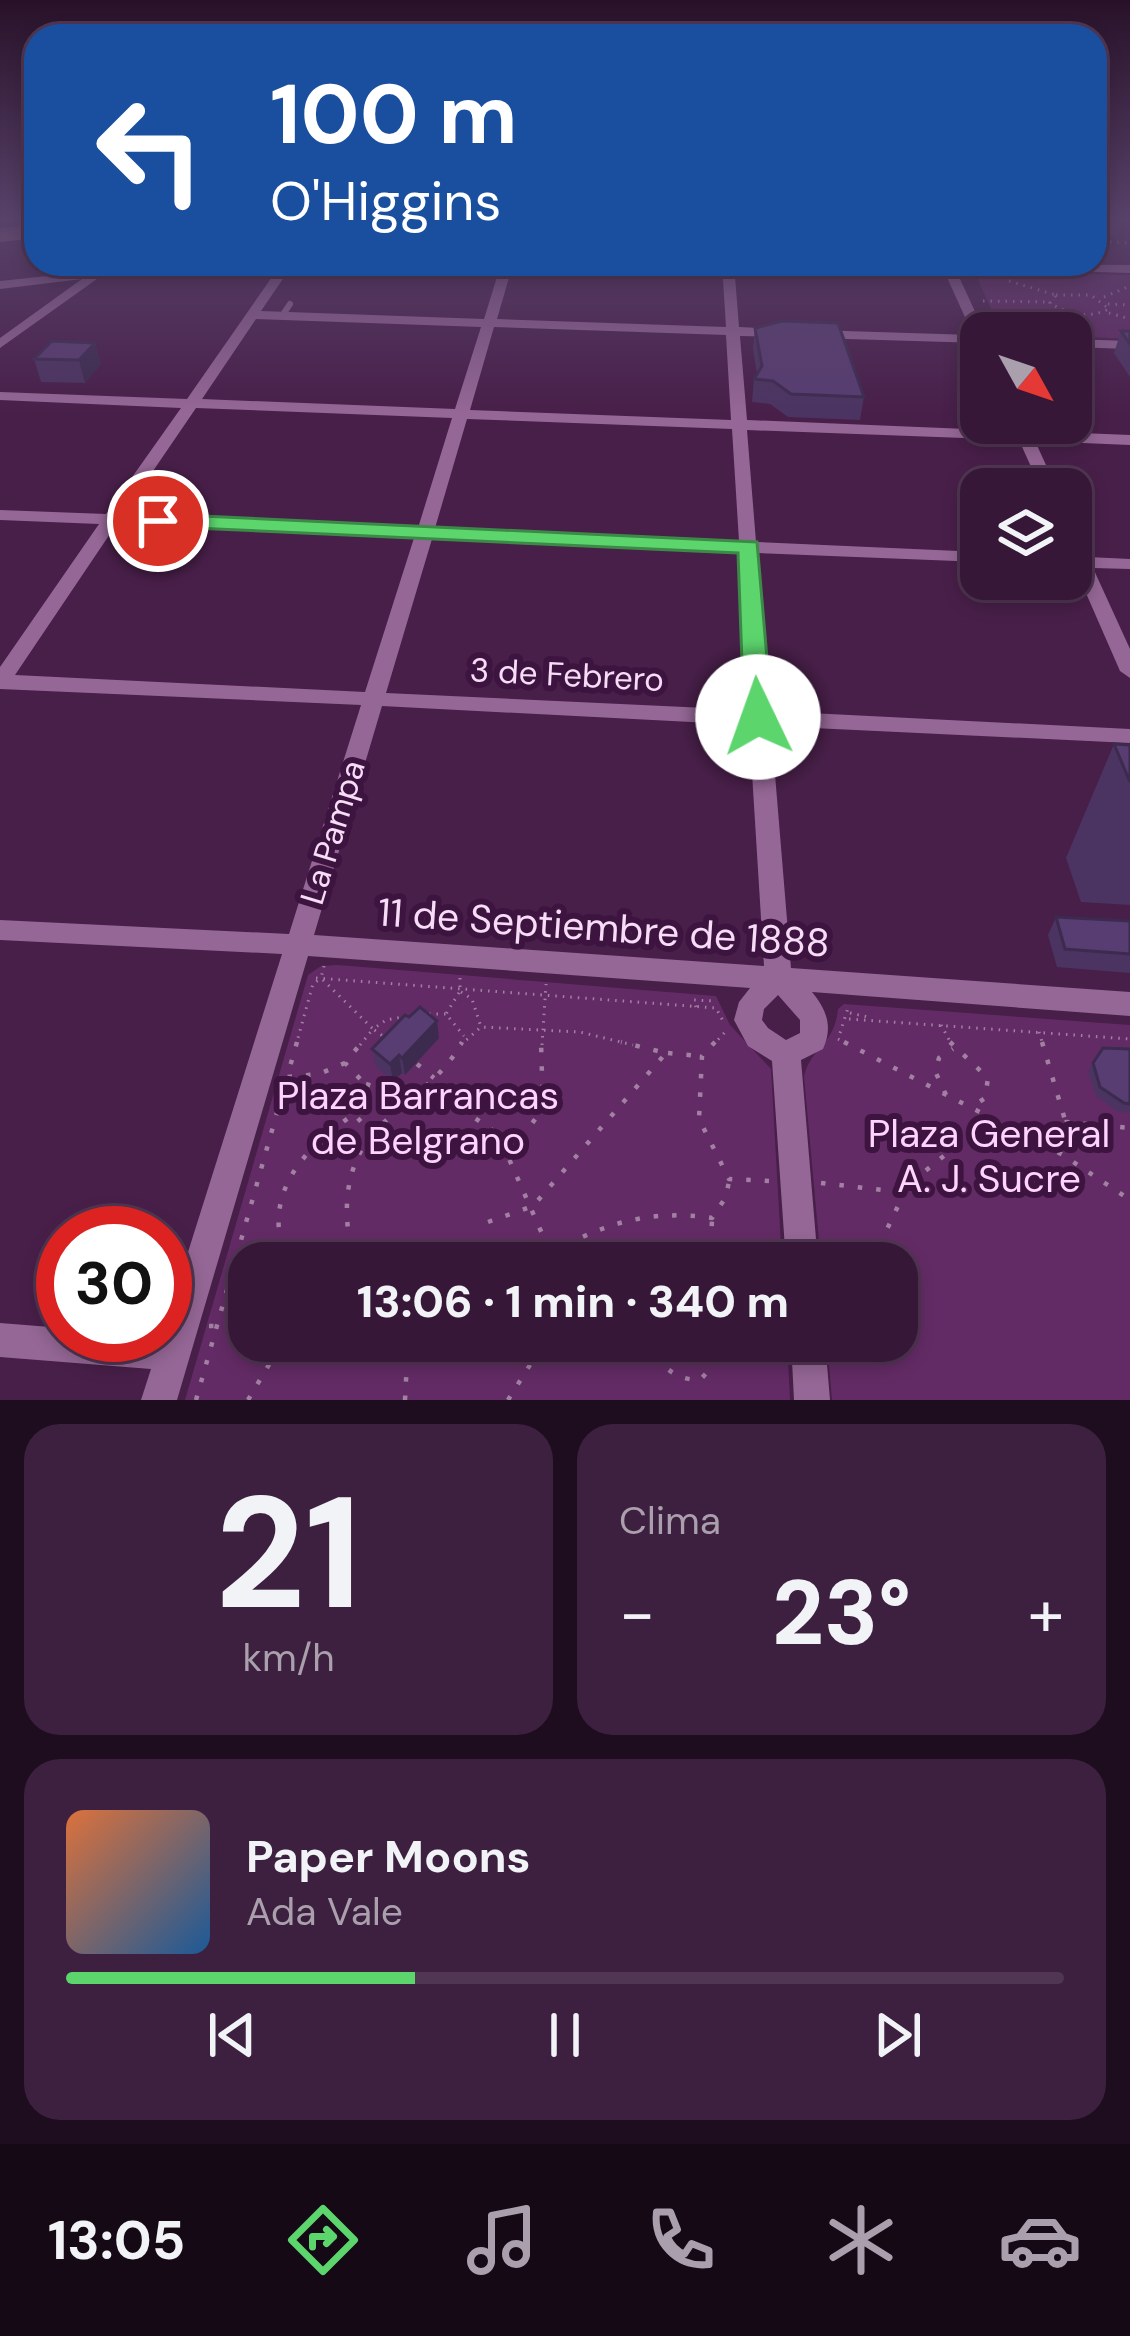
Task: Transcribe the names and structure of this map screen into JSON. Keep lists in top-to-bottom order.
{
  "streets": {
    "street": ["3 de Febrero", "La Pampa", "11 de Septiembre de 1888"]
  },
  "crossings": [
    ["3 de Febrero", "La Pampa"],
    ["La Pampa", "11 de Septiembre de 1888"]
  ],
  "parks": ["Plaza Barrancas de Belgrano", "Plaza General A. J. Sucre"],
  "north": "bottom right",
  "page": {
    "turn": ["100 m", "O'Higgins"],
    "limit": "30",
    "trip": "13:06 · 1 min · 340 m",
    "tile": [
      ["21", "km/h"],
      "Clima"
    ],
    "heat": ["−", "23°", "+"],
    "song": ["Paper Moons", "Ada Vale"],
    "tabs": "13:05"
  }
}
